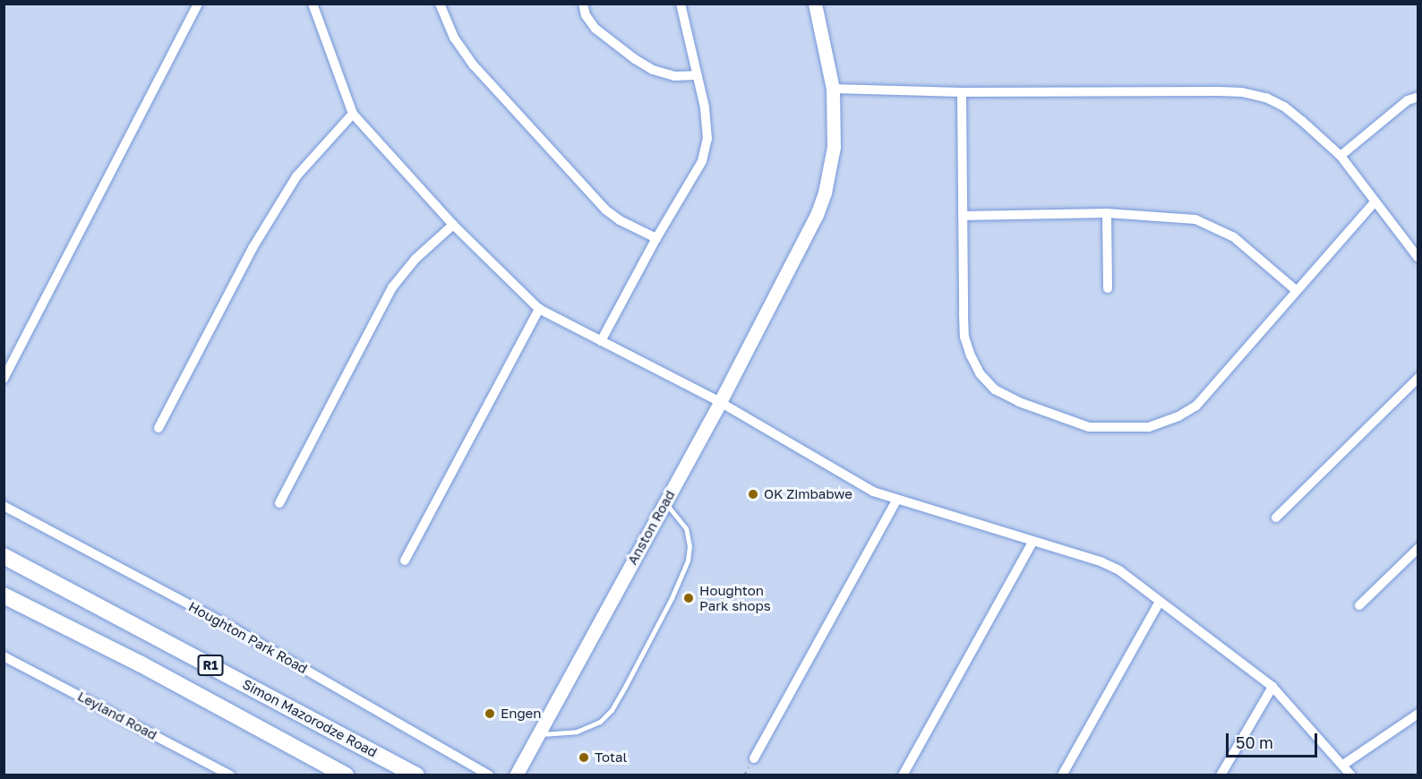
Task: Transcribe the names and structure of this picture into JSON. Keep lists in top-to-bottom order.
{
  "streets": {
    "highway": ["R1", "Simon Mazorodze Road"],
    "main road": ["Anston Road"],
    "street": ["Houghton Park Road", "Leyland Road"]
  },
  "places": [
    "OK Zimbabwe",
    "Houghton Park shops",
    "Engen",
    "Total"
  ],
  "scale_bar": "50 m"
}
